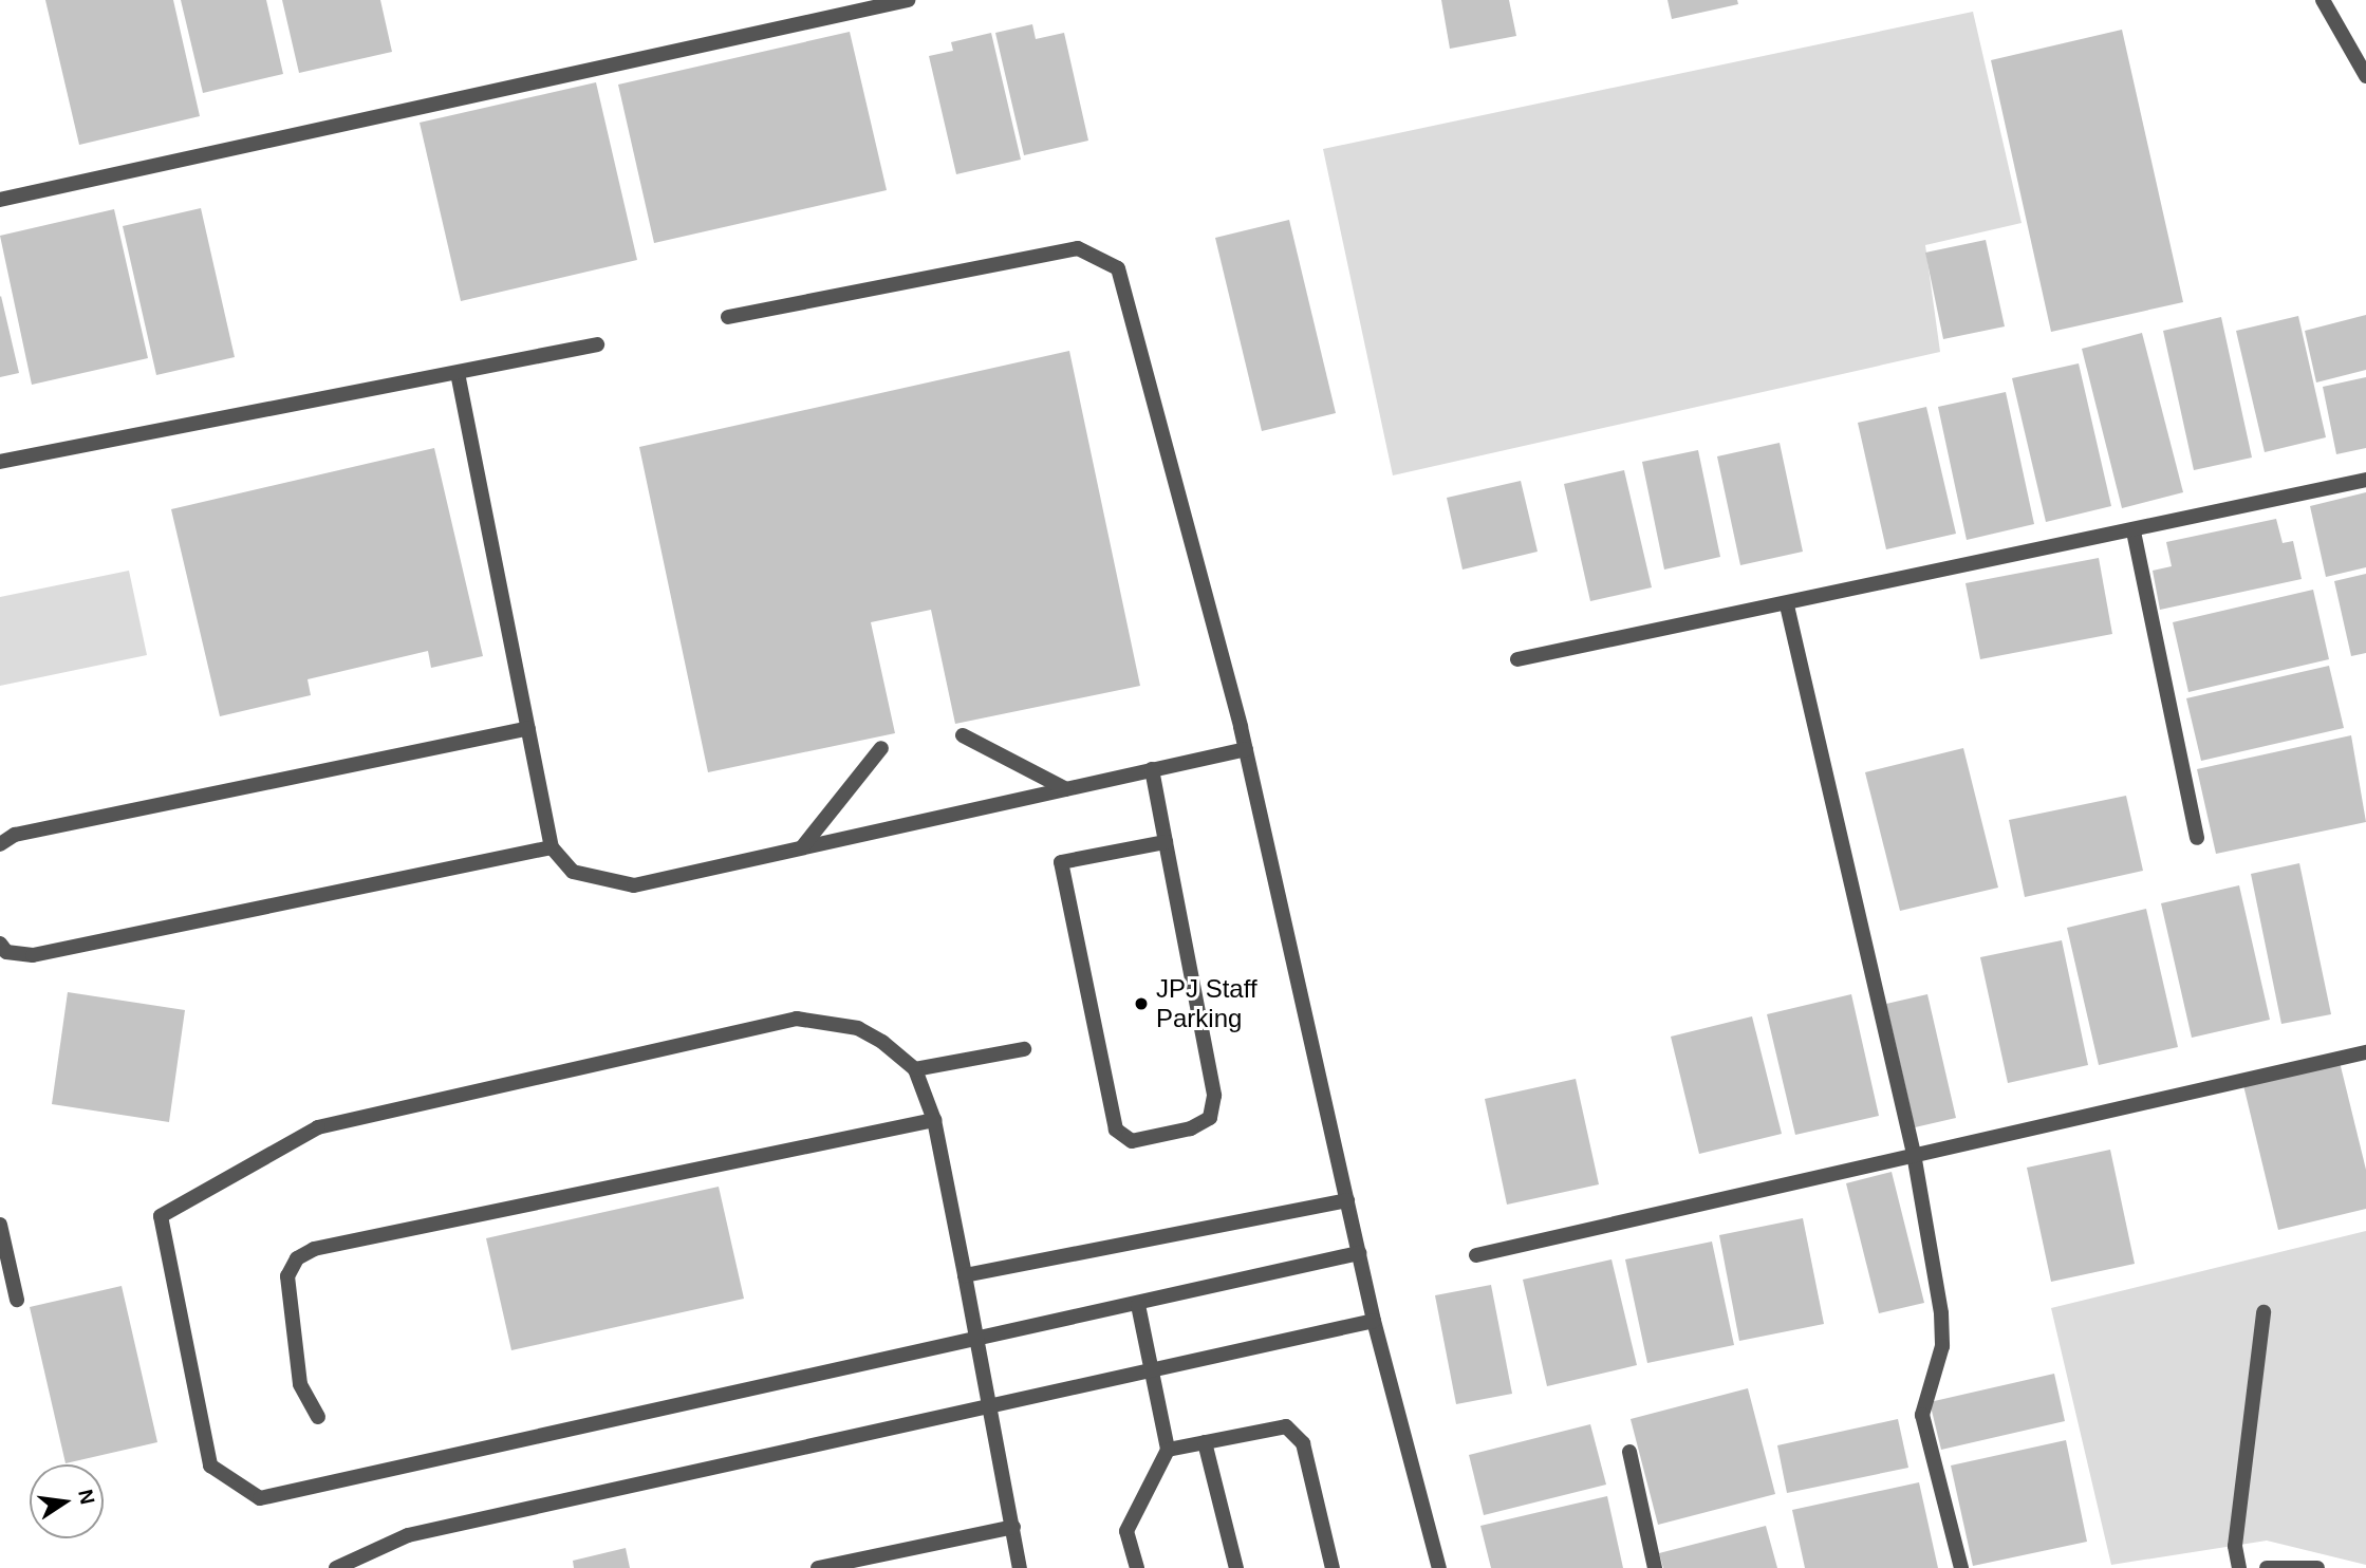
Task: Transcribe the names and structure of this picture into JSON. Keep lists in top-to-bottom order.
{
  "places": ["JPJ Staff Parking"],
  "north": "right"
}
